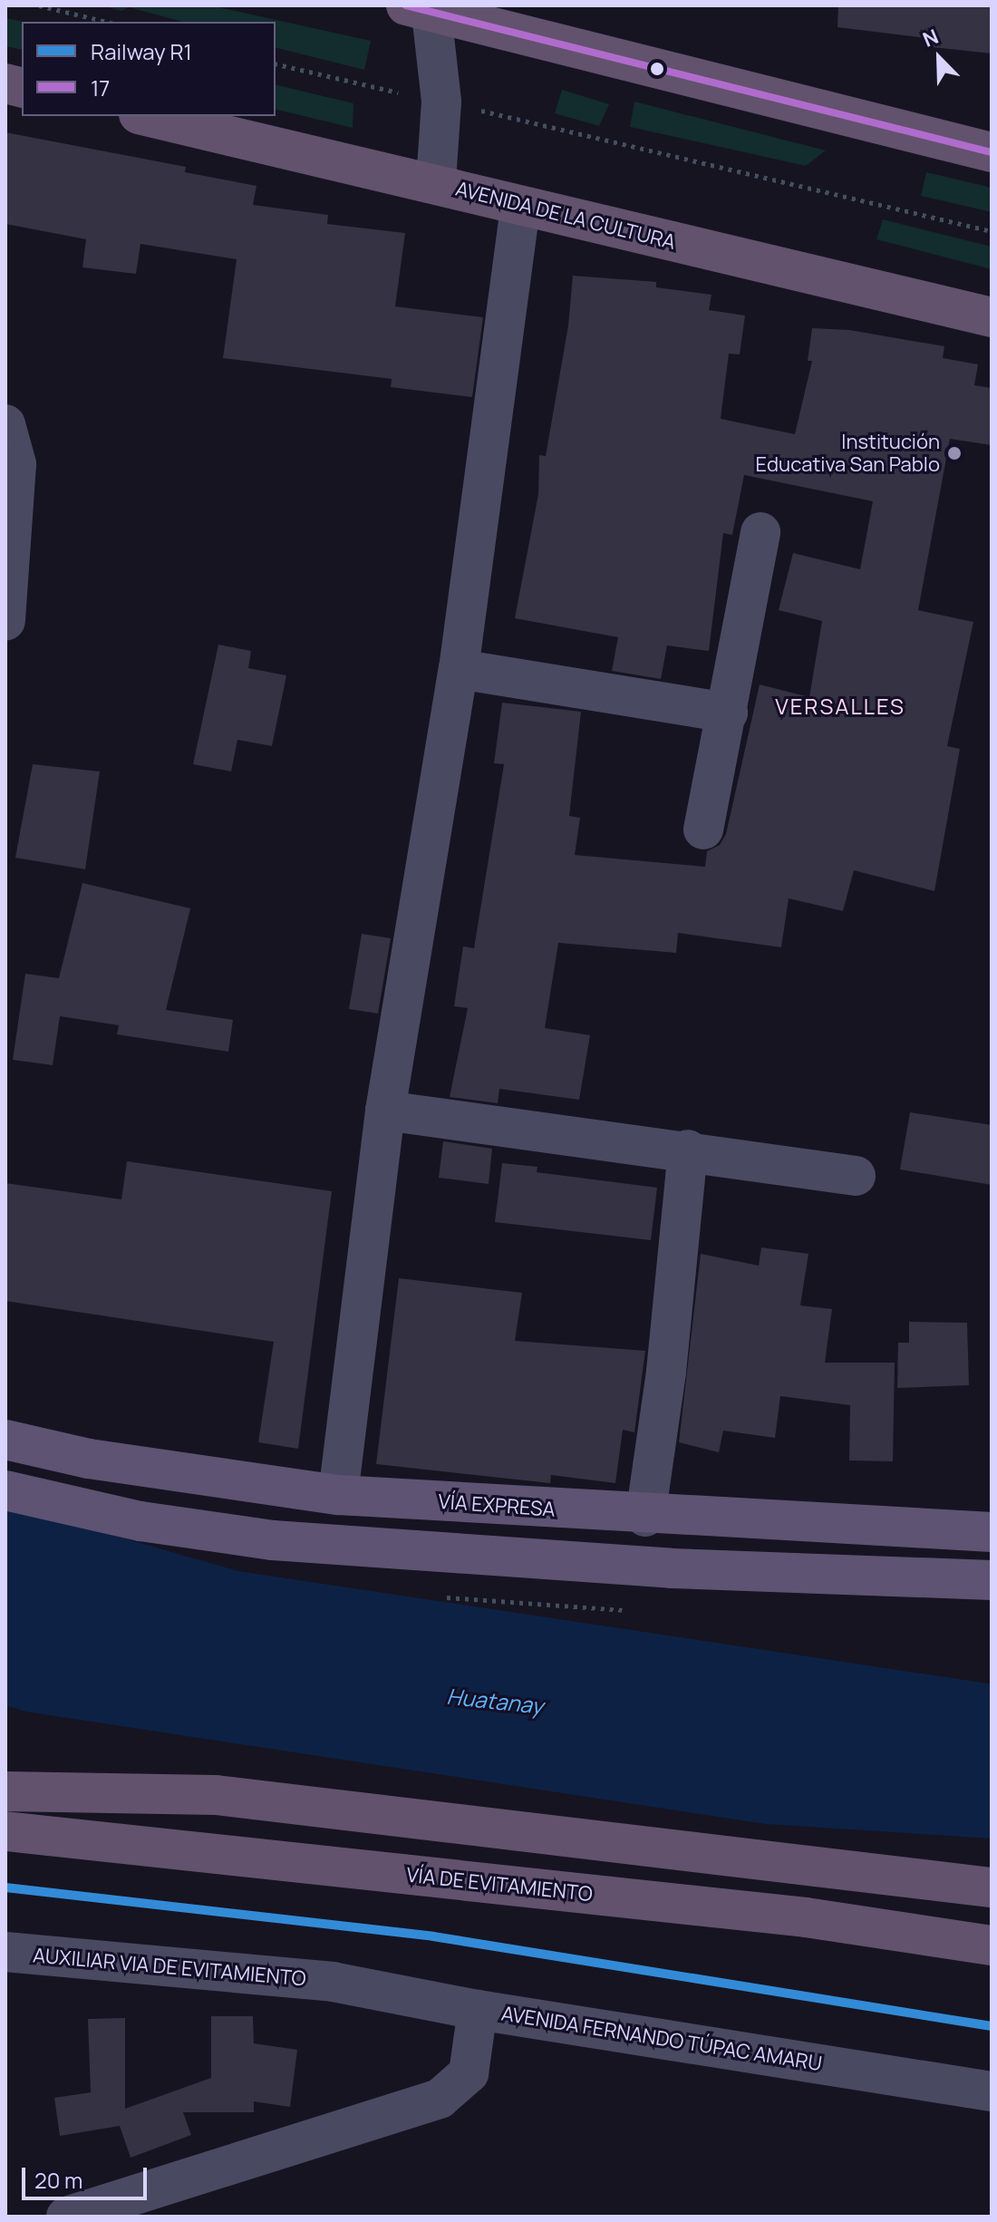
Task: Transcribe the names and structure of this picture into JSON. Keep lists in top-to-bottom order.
{
  "streets": {
    "highway": ["AVENIDA DE LA CULTURA", "VÍA DE EVITAMIENTO"],
    "main road": ["VÍA EXPRESA"],
    "street": ["AUXILIAR VIA DE EVITAMIENTO", "AVENIDA FERNANDO TÚPAC AMARU"]
  },
  "crossings": [
    ["AUXILIAR VIA DE EVITAMIENTO", "AVENIDA FERNANDO TÚPAC AMARU"]
  ],
  "districts": ["VERSALLES"],
  "water": ["Huatanay"],
  "places": ["Institución Educativa San Pablo"],
  "lines": ["transit line 17", "rail line R1"],
  "legend": ["Railway R1", "17"],
  "scale_bar": "20 m",
  "north": "top left"
}
